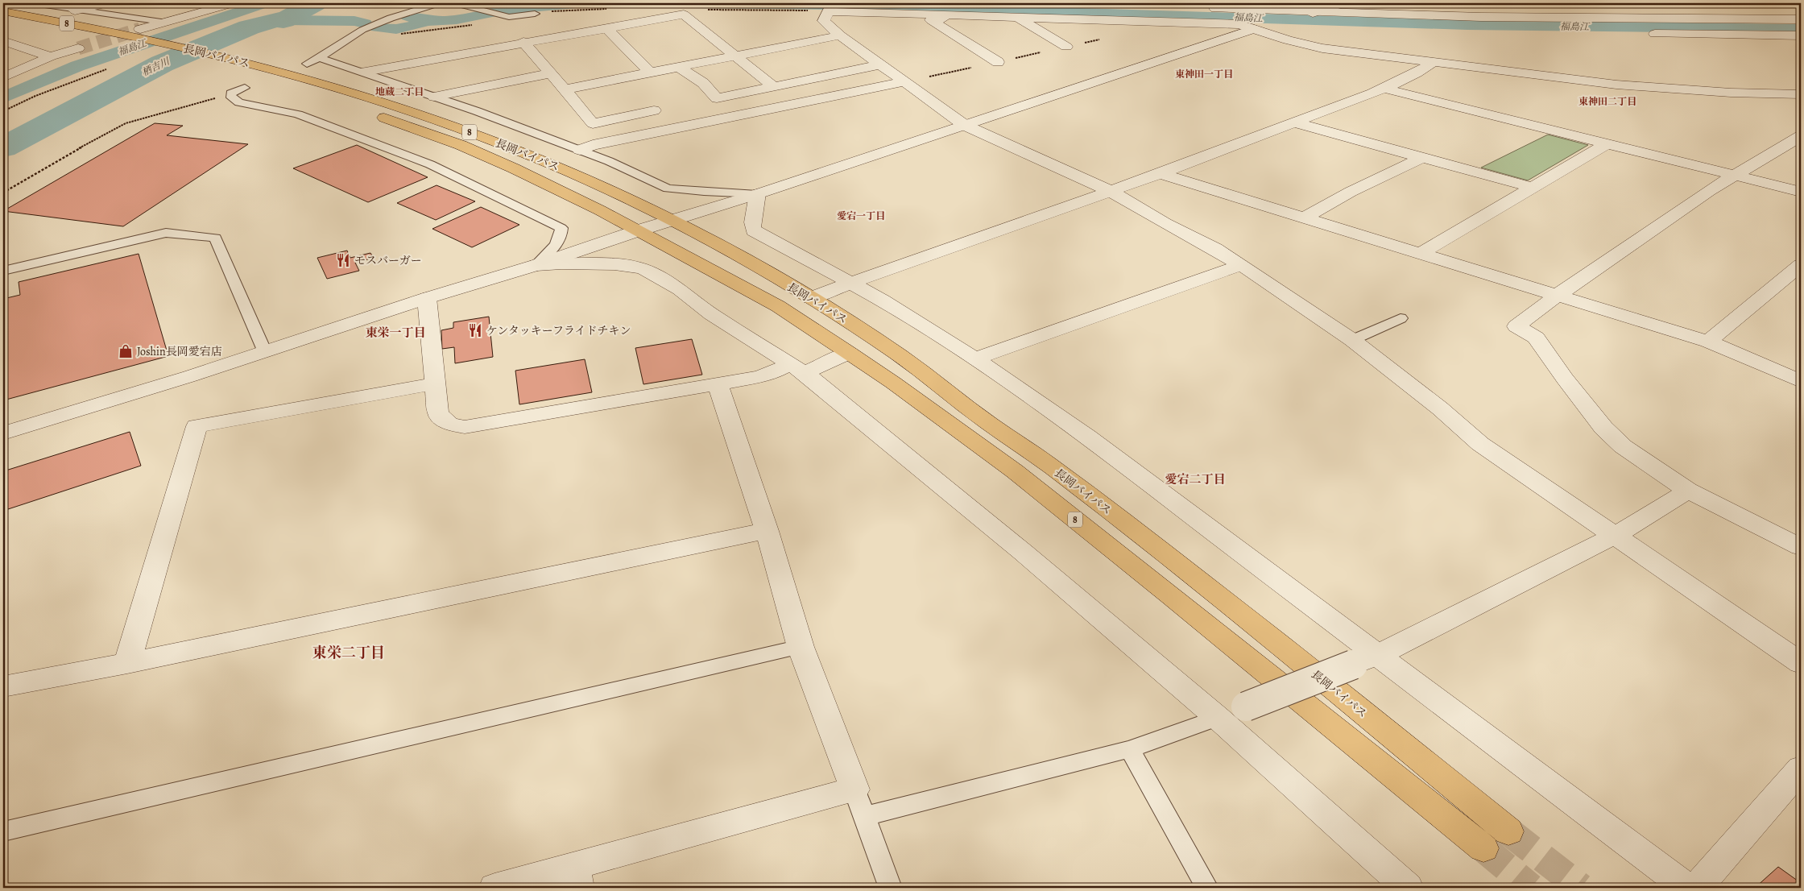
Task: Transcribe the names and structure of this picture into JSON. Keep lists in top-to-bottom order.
{
  "streets": {
    "highway": ["8", "長岡バイパス"]
  },
  "districts": [
    "東神田一丁目",
    "地蔵二丁目",
    "東神田二丁目",
    "愛宕一丁目",
    "東栄一丁目",
    "愛宕二丁目",
    "東栄二丁目"
  ],
  "water": ["福島江", "栖吉川"],
  "places": {
    "restaurant": ["モスバーガー", "ケンタッキーフライドチキン"],
    "shop": ["Joshin長岡愛宕店"]
  }
}
